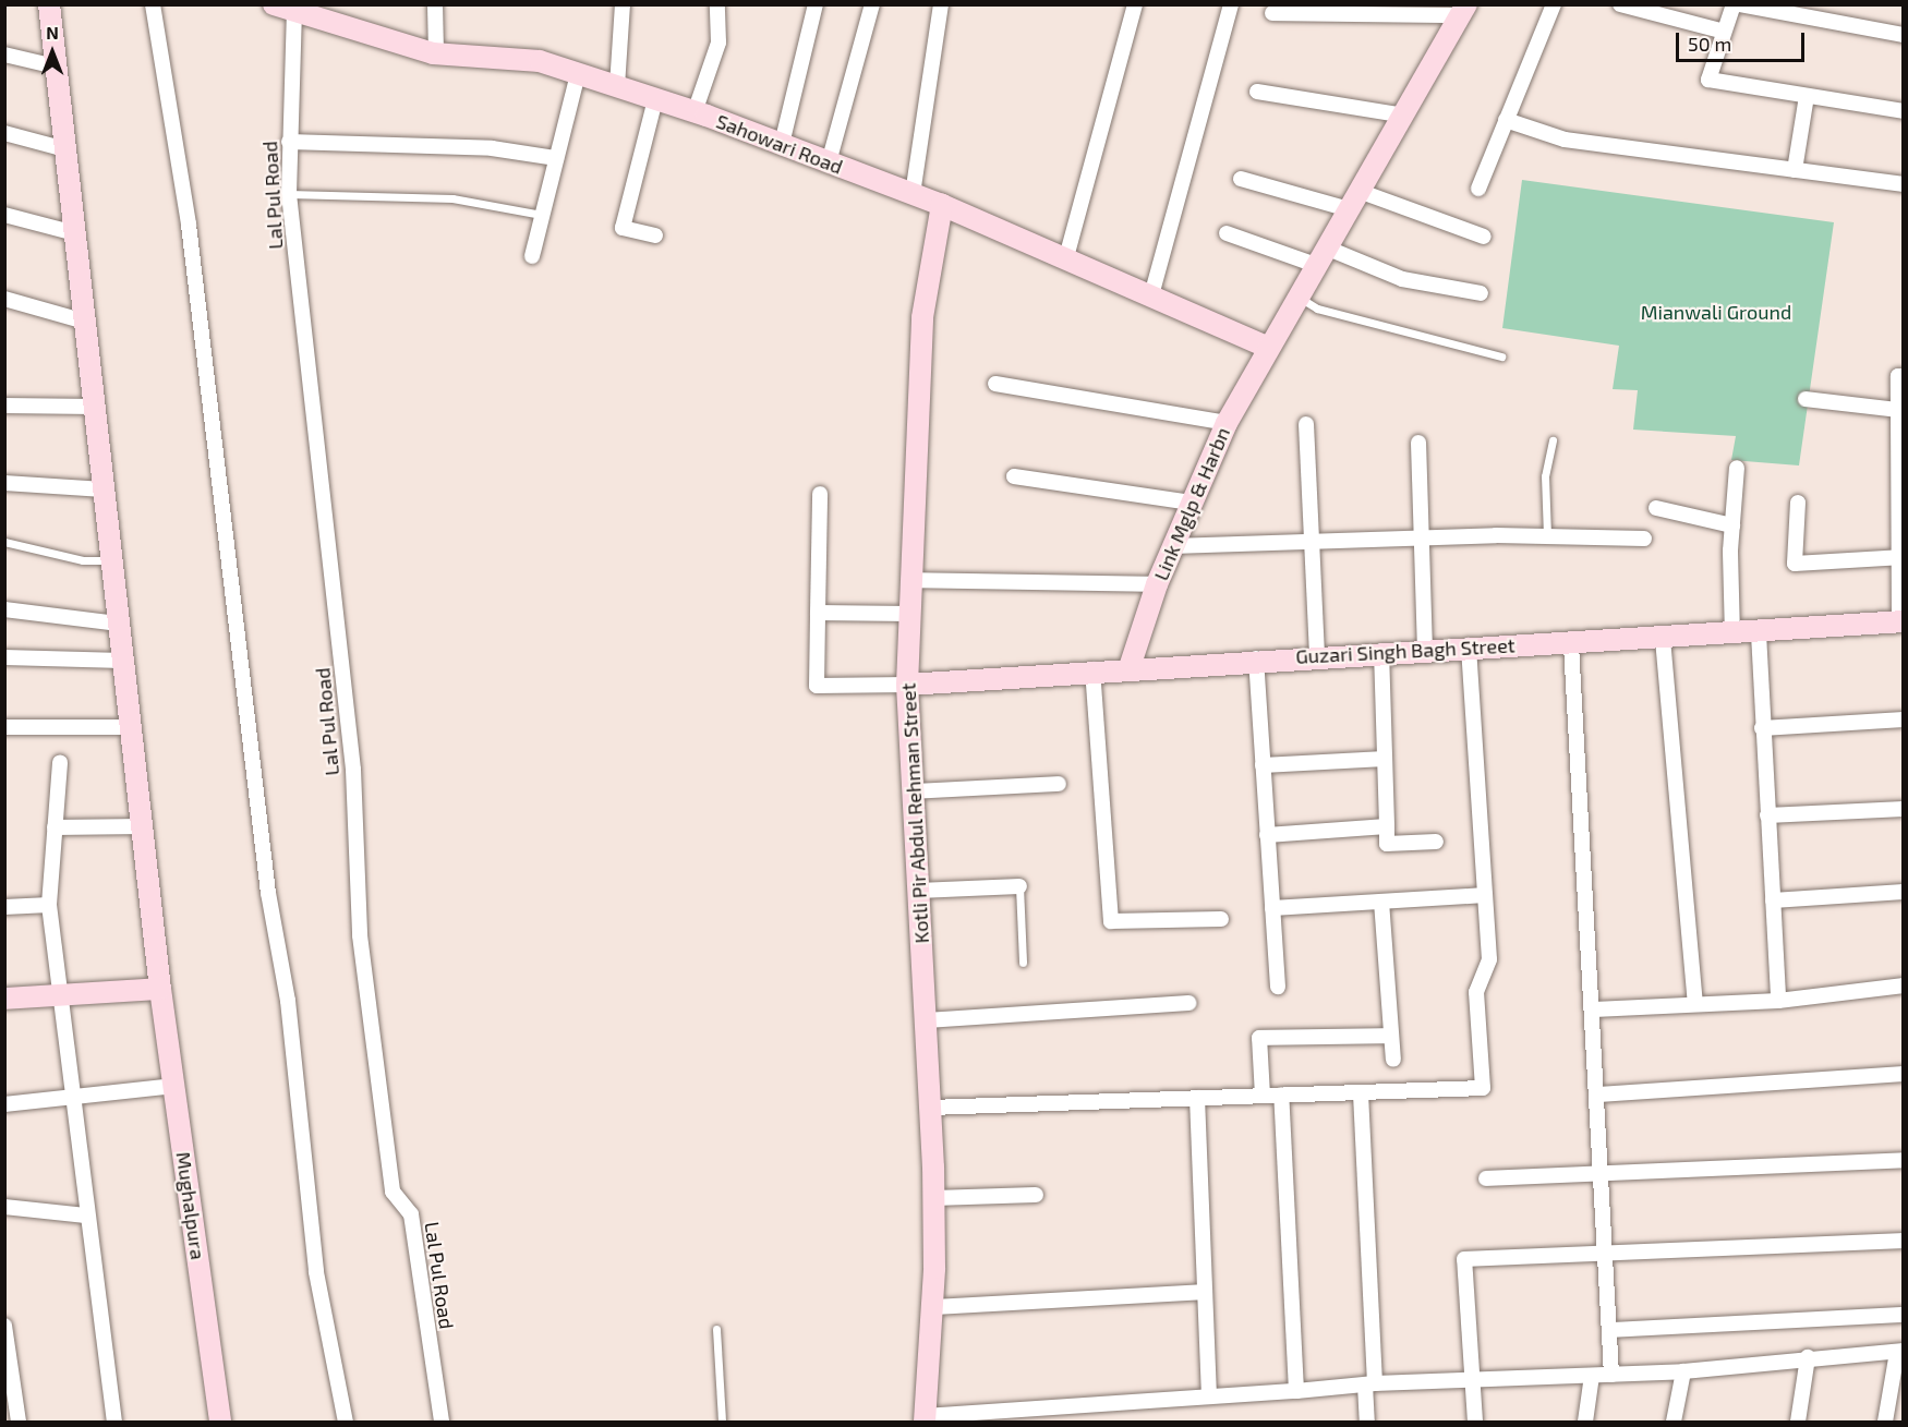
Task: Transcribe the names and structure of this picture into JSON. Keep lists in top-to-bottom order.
{
  "streets": {
    "street": [
      "Sahowari Road",
      "Lal Pul Road",
      "Link Mglp & Harbn",
      "Guzari Singh Bagh Street",
      "Kotli Pir Abdul Rehman Street",
      "Mughalpura"
    ]
  },
  "crossings": [
    ["Sahowari Road", "Lal Pul Road"],
    ["Sahowari Road", "Link Mglp & Harbn"],
    ["Sahowari Road", "Kotli Pir Abdul Rehman Street"],
    ["Link Mglp & Harbn", "Guzari Singh Bagh Street"],
    ["Guzari Singh Bagh Street", "Kotli Pir Abdul Rehman Street"]
  ],
  "parks": ["Mianwali Ground"],
  "scale_bar": "50 m",
  "north": "top"
}
